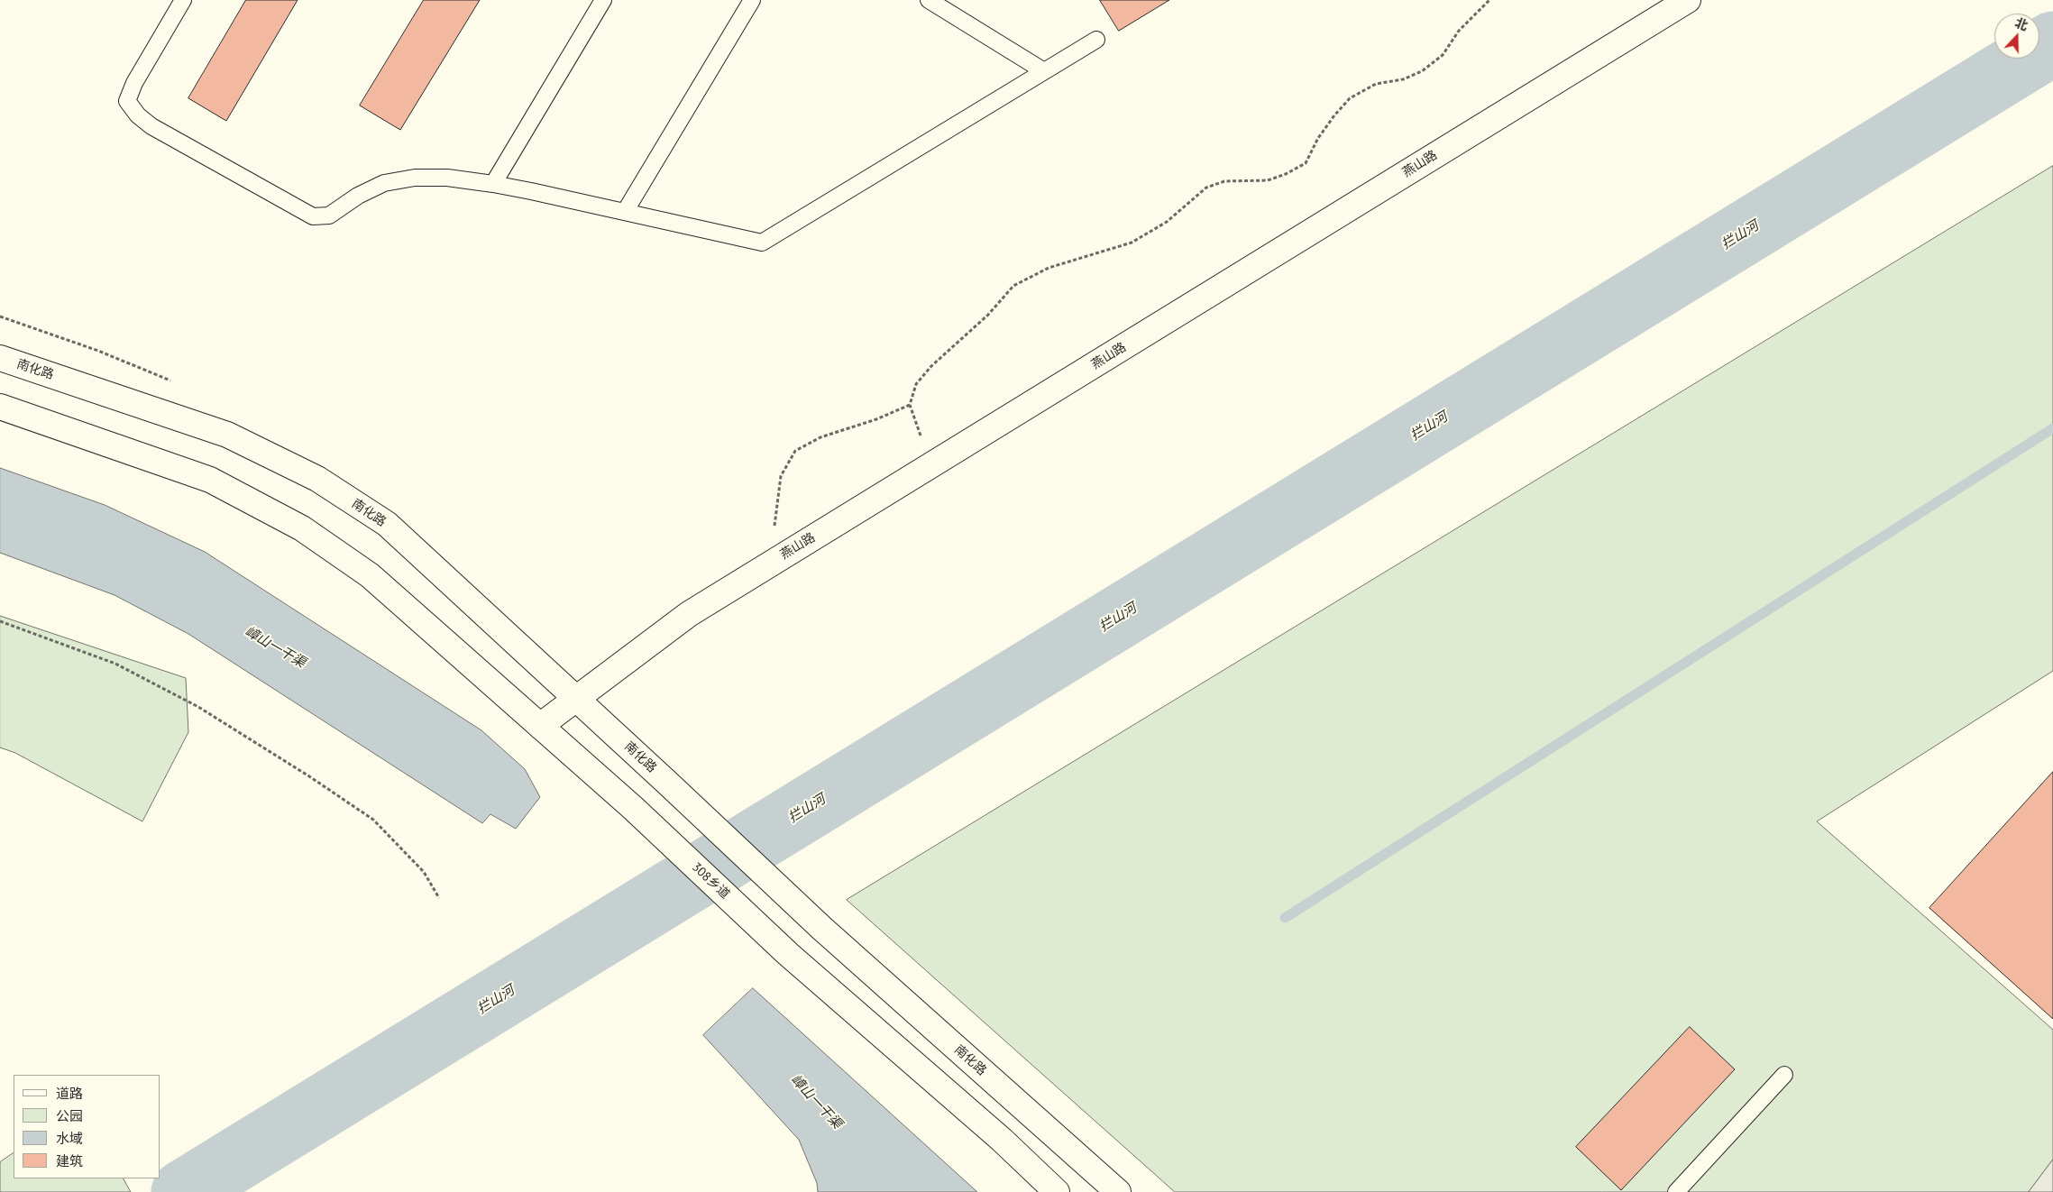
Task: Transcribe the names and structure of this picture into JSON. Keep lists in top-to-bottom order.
{
  "streets": {
    "main road": ["燕山路", "南化路", "308乡道"]
  },
  "crossings": [
    ["燕山路", "南化路"],
    ["燕山路", "308乡道"]
  ],
  "water": ["拦山河", "嶂山一干渠"],
  "legend": [
    "道路",
    "公园",
    "水域",
    "建筑"
  ],
  "north": "top"
}
